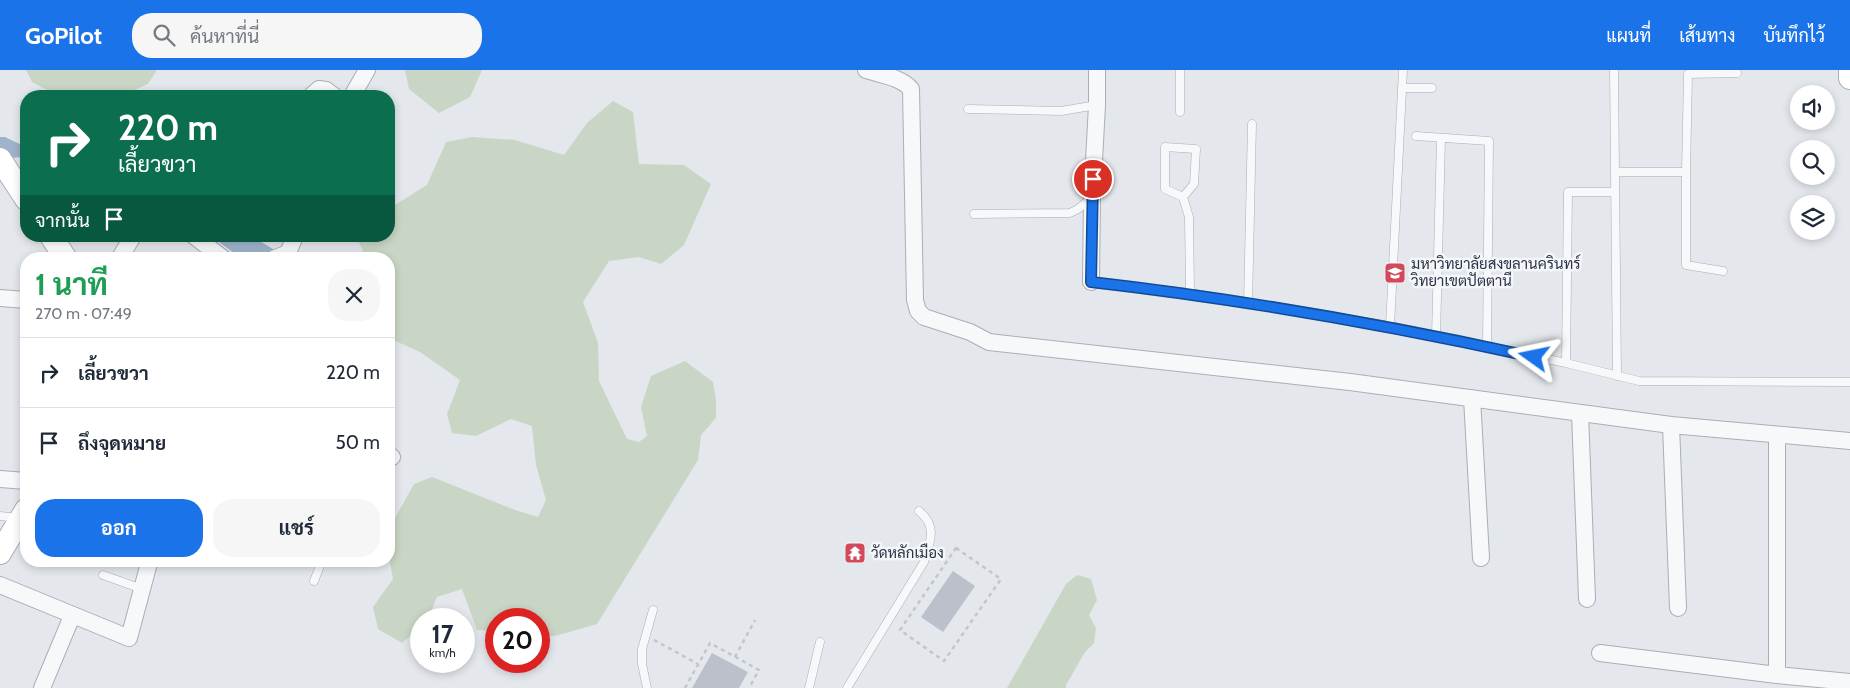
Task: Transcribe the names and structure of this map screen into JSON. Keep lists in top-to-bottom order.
{
  "places": {
    "school or university": ["มหาวิทยาลัยสงขลานครินทร์ วิทยาเขตปัตตานี"],
    "temple": ["วัดหลักเมือง"]
  },
  "page": {
    "header": "GoPilot",
    "search": "ค้นหาที่นี่",
    "nav": ["แผนที่", "เส้นทาง", "บันทึกไว้"],
    "turn": ["220 m", "เลี้ยวขวา"],
    "then": "จากนั้น",
    "heading": ["1 นาที", "270 m · 07:49"],
    "list": [
      {
        "name": "เลี้ยวขวา",
        "value": "220 m"
      },
      {
        "name": "ถึงจุดหมาย",
        "value": "50 m"
      }
    ],
    "buttons": ["ออก", "แชร์"],
    "speed": "17 km/h",
    "limit": "20"
  }
}
